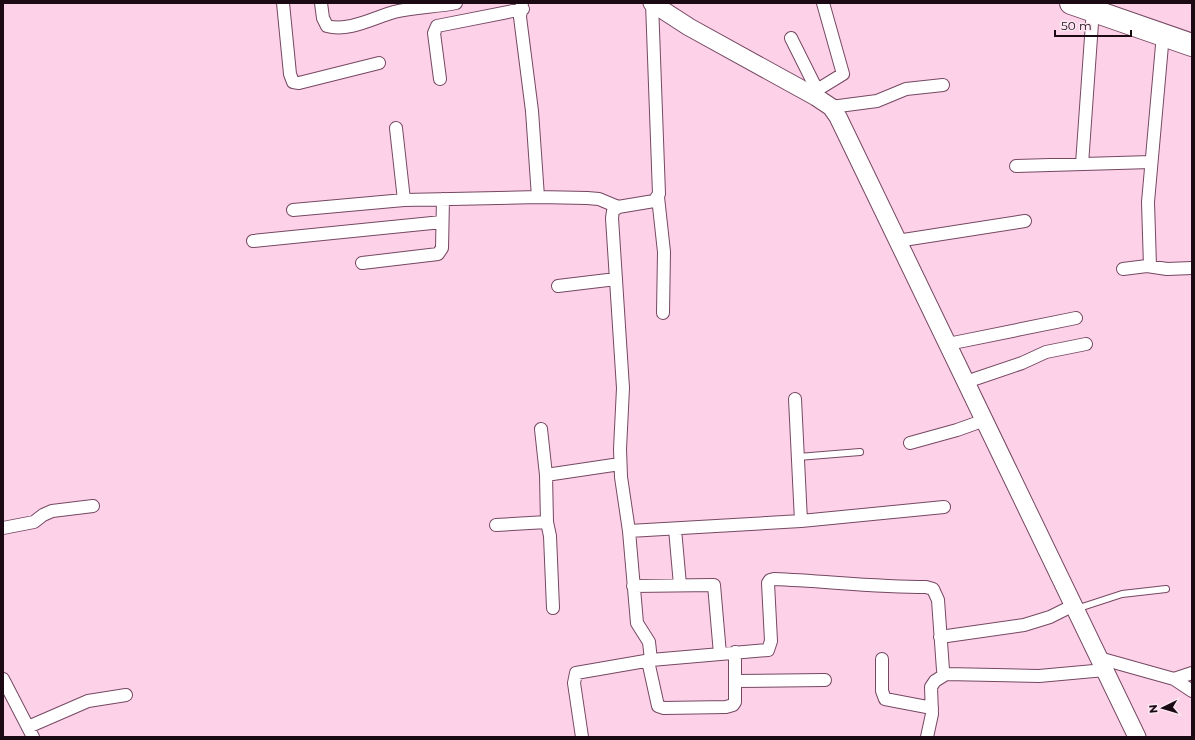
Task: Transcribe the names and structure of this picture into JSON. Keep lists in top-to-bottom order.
{
  "scale_bar": "50 m",
  "north": "left"
}
